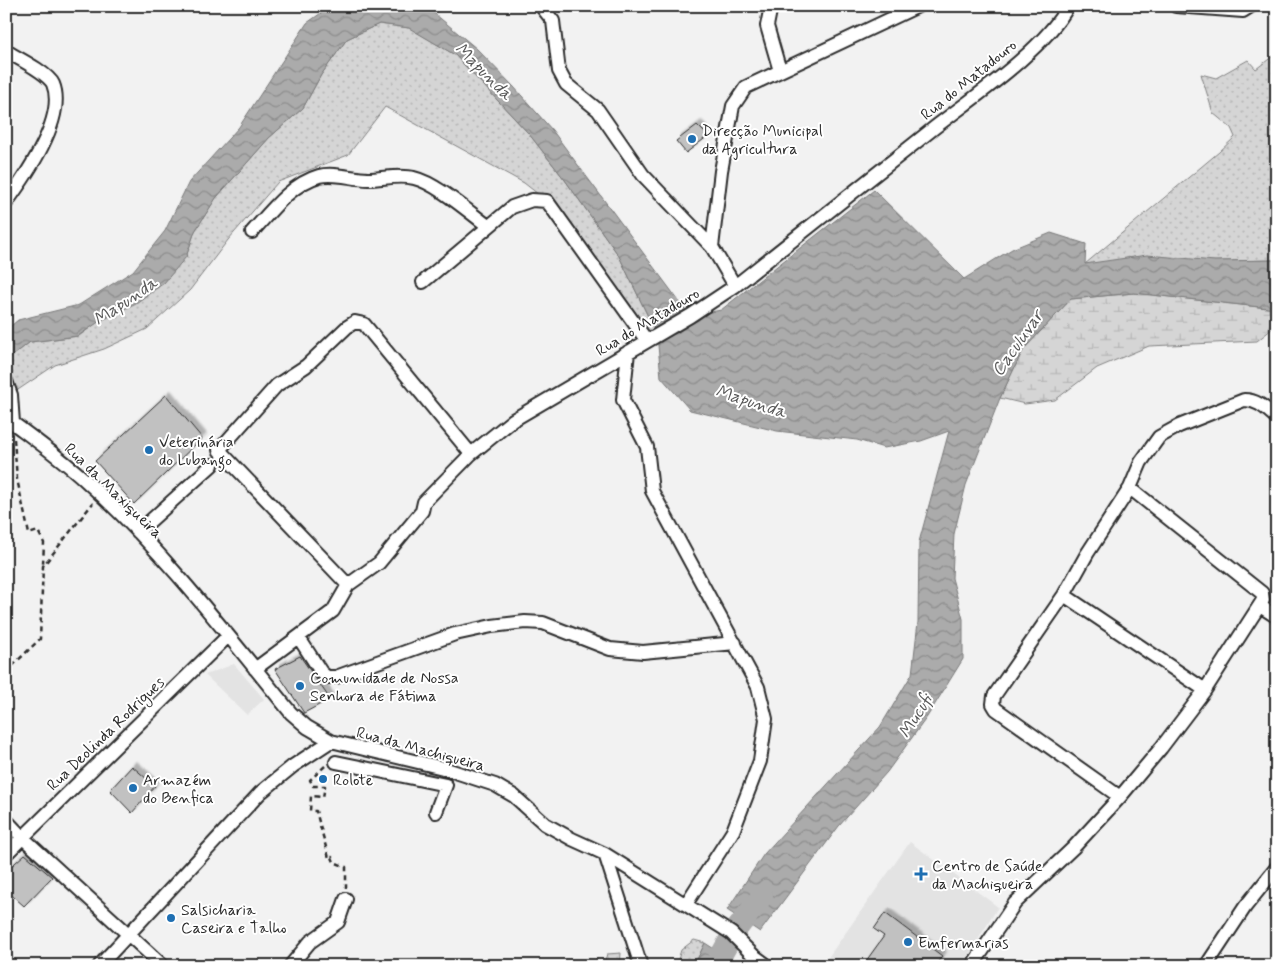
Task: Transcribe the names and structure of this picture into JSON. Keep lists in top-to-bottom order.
{
  "streets": {
    "street": [
      "Rua do Matadouro",
      "Rua da Maxiqueira",
      "Rua Deolinda Rodrigues",
      "Rua da Machiqueira"
    ]
  },
  "crossings": [
    ["Rua do Matadouro", "Rua da Machiqueira"],
    ["Rua da Maxiqueira", "Rua da Machiqueira"],
    ["Rua Deolinda Rodrigues", "Rua da Machiqueira"]
  ],
  "water": ["Mapunda", "Caculuvar", "Mucufi"],
  "places": {
    "other": [
      "Direcção Municipal da Agricultura",
      "Veterinária do Lubango",
      "Comunidade de Nossa Senhora de Fátima",
      "Rolote",
      "Armazém do Benfica",
      "Salsicharia Caseira e Talho",
      "Emfermarias"
    ],
    "health": ["Centro de Saúde da Machiqueira"]
  }
}
